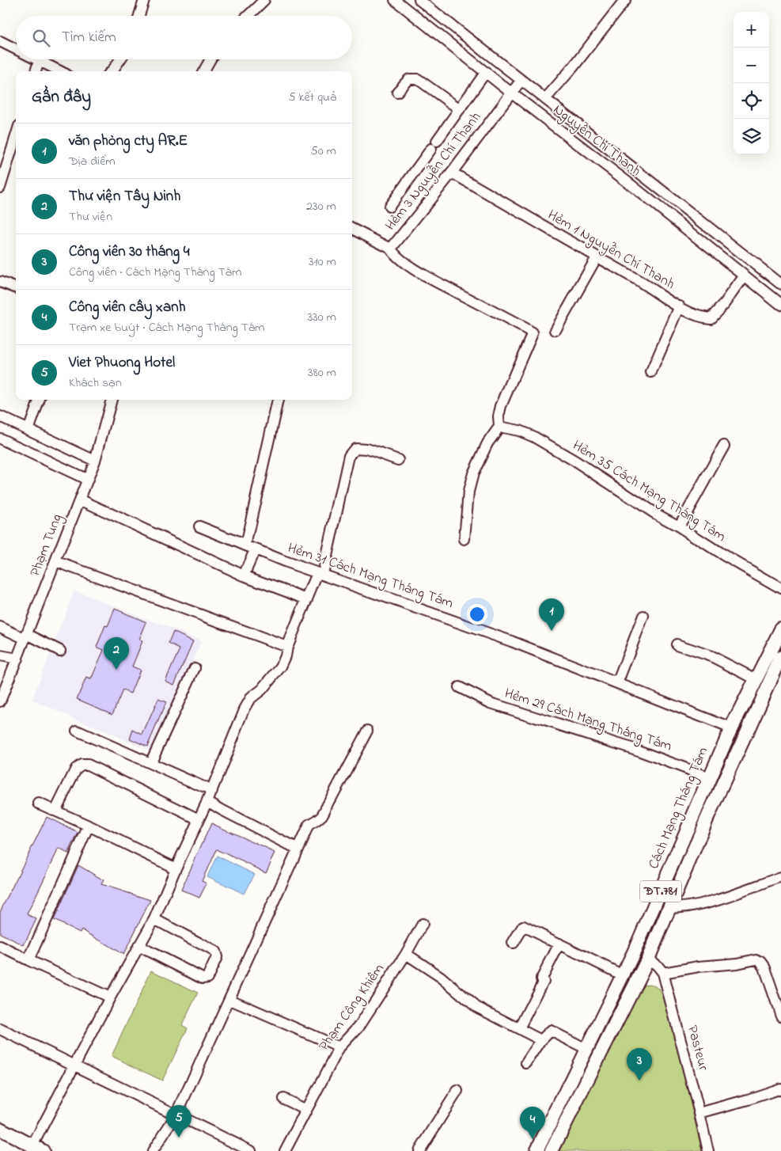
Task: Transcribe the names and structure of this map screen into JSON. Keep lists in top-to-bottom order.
{
  "streets": {
    "main road": ["Cách Mạng Tháng Tám", "ĐT.781"],
    "street": [
      "Nguyễn Chí Thanh",
      "Hẻm 3 Nguyễn Chí Thanh",
      "Hẻm 1 Nguyễn Chí Thanh",
      "Hẻm 35 Cách Mạng Tháng Tám",
      "Phạm Tung",
      "Hẻm 31 Cách Mạng Tháng Tám",
      "Hẻm 29 Cách Mạng Tháng Tám",
      "Phạm Công Khiêm",
      "Pasteur"
    ]
  },
  "crossings": [
    ["Nguyễn Chí Thanh", "Hẻm 3 Nguyễn Chí Thanh"],
    ["Nguyễn Chí Thanh", "Hẻm 1 Nguyễn Chí Thanh"],
    ["Hẻm 3 Nguyễn Chí Thanh", "Hẻm 1 Nguyễn Chí Thanh"],
    ["Hẻm 31 Cách Mạng Tháng Tám", "Cách Mạng Tháng Tám"],
    ["Hẻm 29 Cách Mạng Tháng Tám", "Cách Mạng Tháng Tám"]
  ],
  "page": {
    "map_buttons": ["+", "−"],
    "search": "Tìm kiếm",
    "heading": ["Gần đây", "5 kết quả"],
    "list": [
      {
        "mark": "1",
        "name": "văn phòng cty AR.E",
        "note": "Địa điểm",
        "value": "50 m"
      },
      {
        "mark": "2",
        "name": "Thư viện Tây Ninh",
        "note": "Thư viện",
        "value": "230 m"
      },
      {
        "mark": "3",
        "name": "Công viên 30 tháng 4",
        "note": "Công viên · Cách Mạng Tháng Tám",
        "value": "310 m"
      },
      {
        "mark": "4",
        "name": "Công viên cây xanh",
        "note": "Trạm xe buýt · Cách Mạng Tháng Tám",
        "value": "330 m"
      },
      {
        "mark": "5",
        "name": "Viet Phuong Hotel",
        "note": "Khách sạn",
        "value": "380 m"
      }
    ],
    "pins": [
      "1",
      "2",
      "3",
      "5",
      "4"
    ]
  }
}
